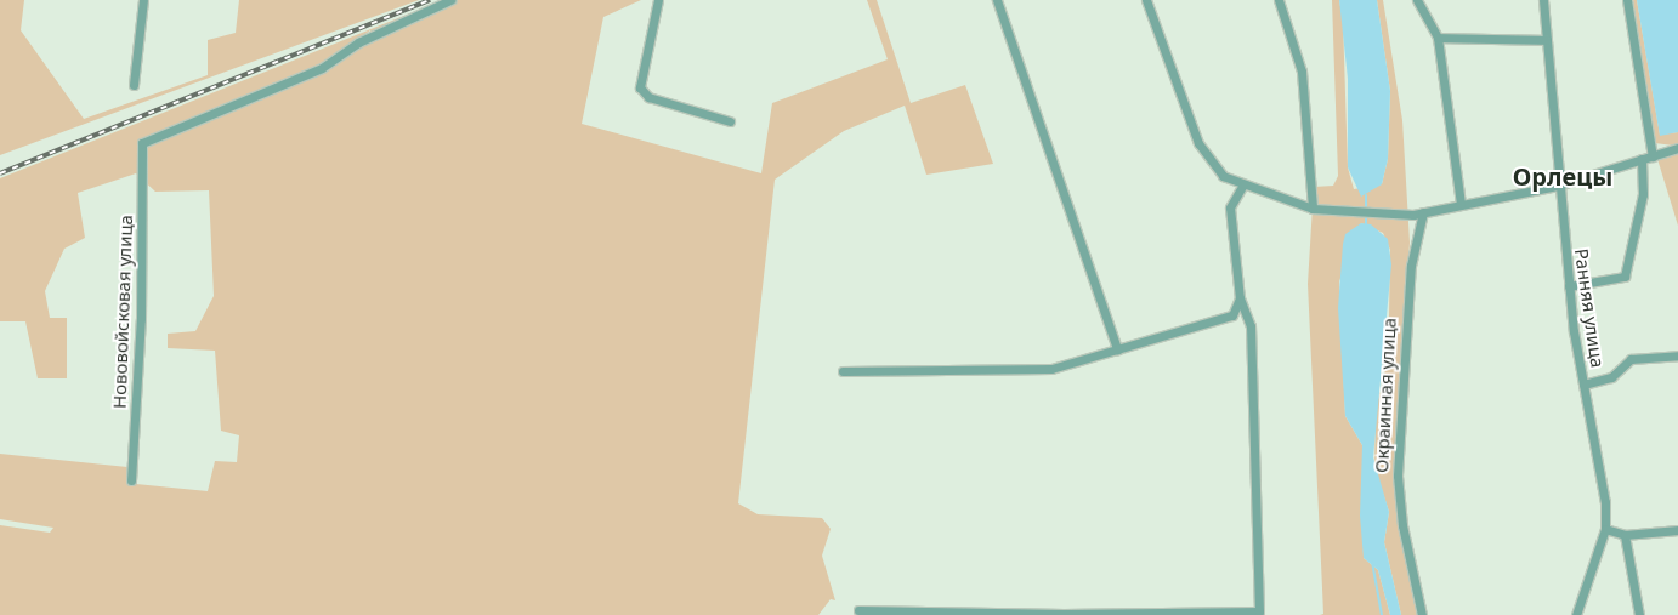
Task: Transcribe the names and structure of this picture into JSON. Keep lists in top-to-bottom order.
{
  "streets": {
    "street": ["Ранняя улица", "Нововойсковая улица", "Окраинная улица"]
  },
  "districts": ["Орлецы"]
}
